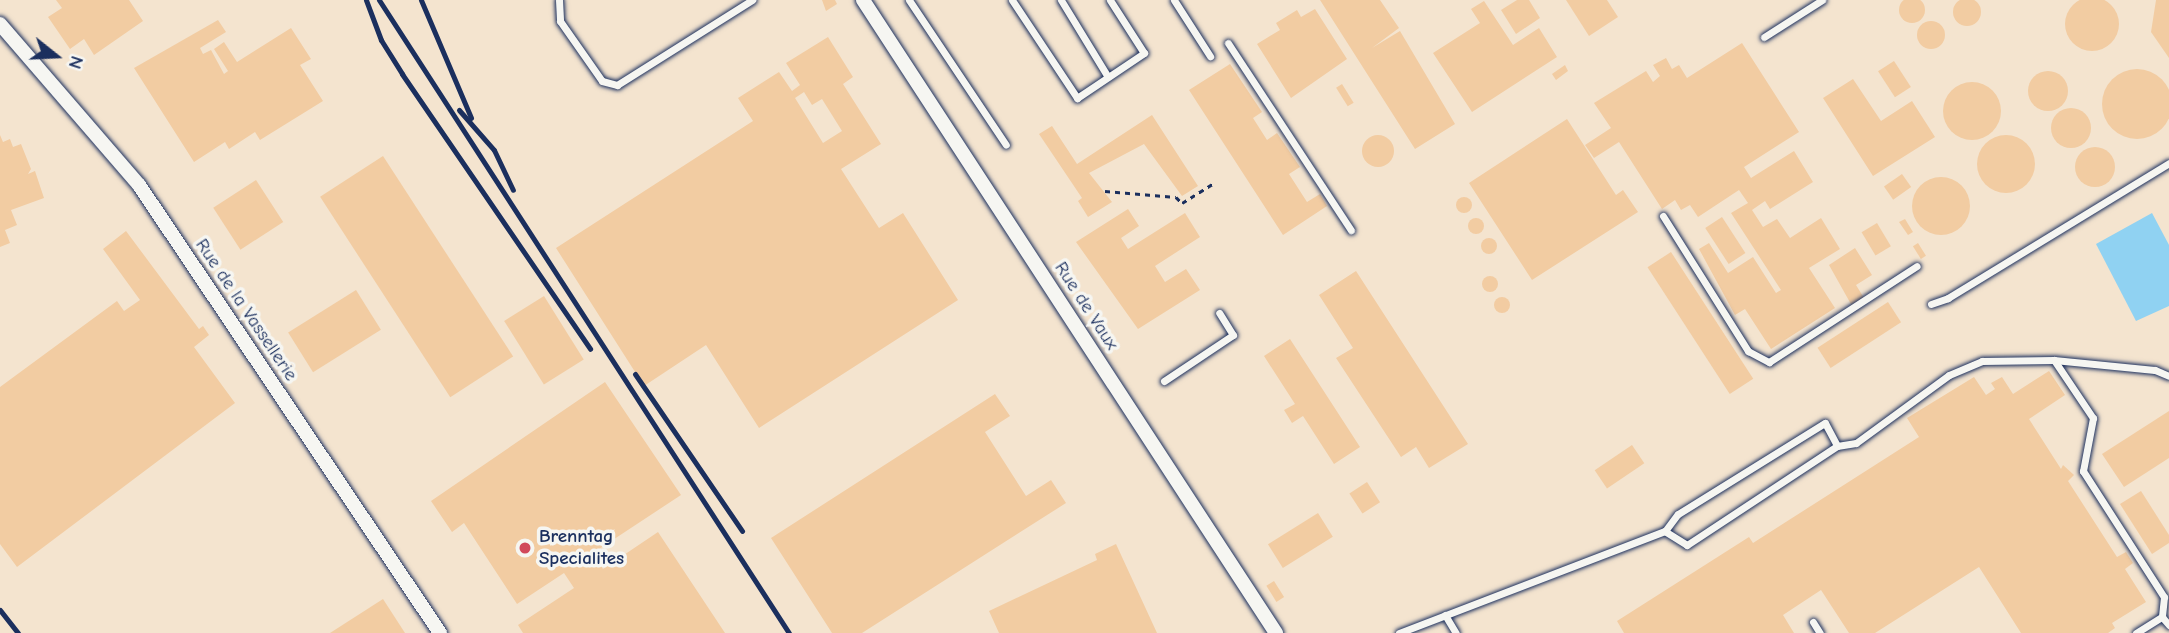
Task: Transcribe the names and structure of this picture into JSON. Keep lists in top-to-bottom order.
{
  "streets": {
    "street": ["Rue de Vaux", "Rue de la Vassellerie"]
  },
  "places": ["Brenntag Specialites"],
  "north": "right"
}
